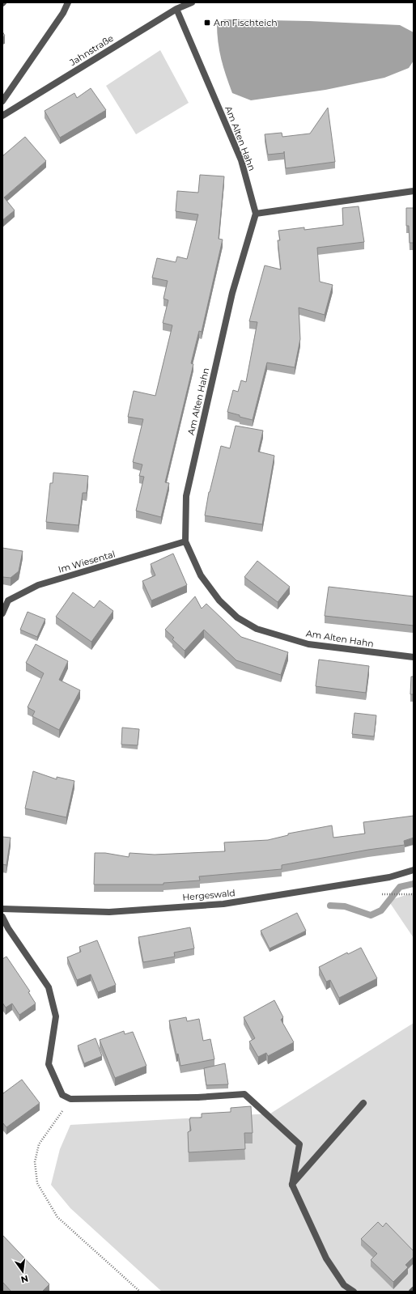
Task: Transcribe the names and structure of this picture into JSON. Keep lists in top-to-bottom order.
{
  "streets": {
    "street": [
      "Jahnstraße",
      "Am Alten Hahn",
      "Im Wiesental",
      "Hergeswald"
    ]
  },
  "crossings": [
    ["Jahnstraße", "Am Alten Hahn"],
    ["Am Alten Hahn", "Im Wiesental"]
  ],
  "places": {
    "transit": ["Am Fischteich"]
  },
  "north": "bottom"
}
